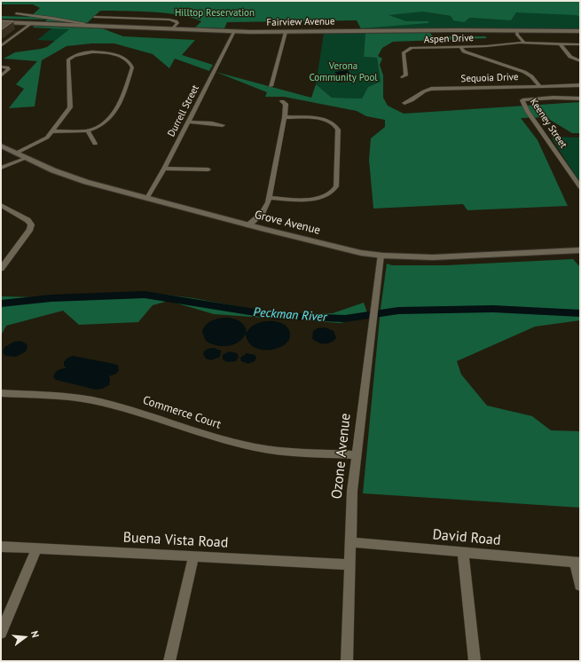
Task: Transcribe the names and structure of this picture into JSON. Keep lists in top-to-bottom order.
{
  "streets": {
    "main road": ["Fairview Avenue", "Grove Avenue"],
    "street": [
      "Aspen Drive",
      "Sequoia Drive",
      "Durrell Street",
      "Keeney Street",
      "Commerce Court",
      "Ozone Avenue",
      "David Road",
      "Buena Vista Road"
    ]
  },
  "crossings": [
    ["Fairview Avenue", "Durrell Street"],
    ["Durrell Street", "Grove Avenue"],
    ["Grove Avenue", "Ozone Avenue"],
    ["Commerce Court", "Ozone Avenue"],
    ["Ozone Avenue", "David Road"],
    ["Ozone Avenue", "Buena Vista Road"]
  ],
  "water": ["Peckman River"],
  "parks": ["Hilltop Reservation", "Verona Community Pool"],
  "north": "right"
}
